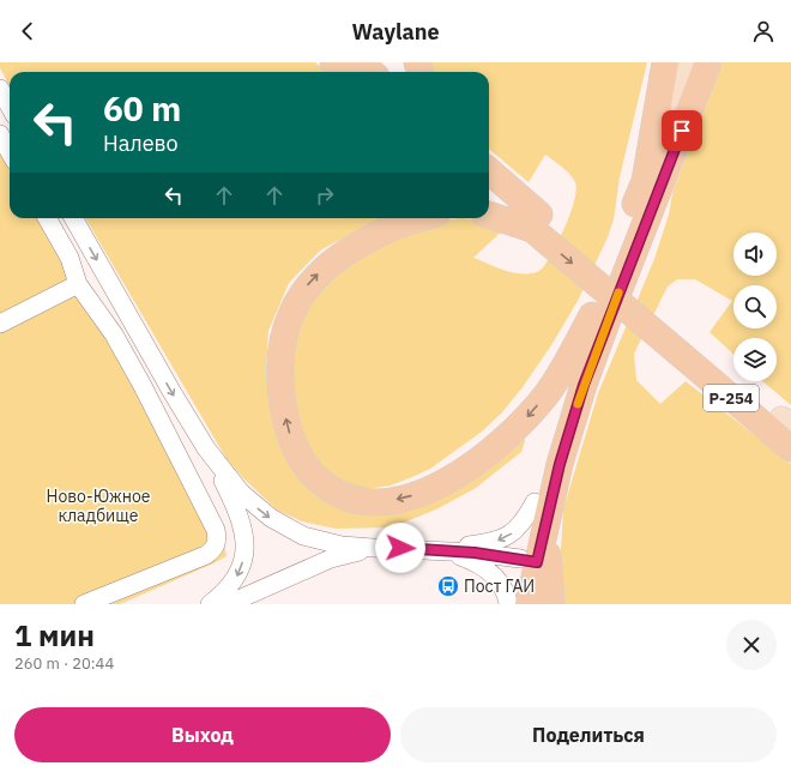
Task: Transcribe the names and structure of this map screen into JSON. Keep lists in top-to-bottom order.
{
  "streets": {
    "highway": ["Р-254"]
  },
  "parks": ["Ново-Южное кладбище"],
  "places": {
    "bus stop": ["Пост ГАИ"]
  },
  "page": {
    "header": "Waylane",
    "turn": ["60 m", "Налево"],
    "heading": ["1 мин", "260 m · 20:44"],
    "buttons": ["Выход", "Поделиться"]
  }
}
